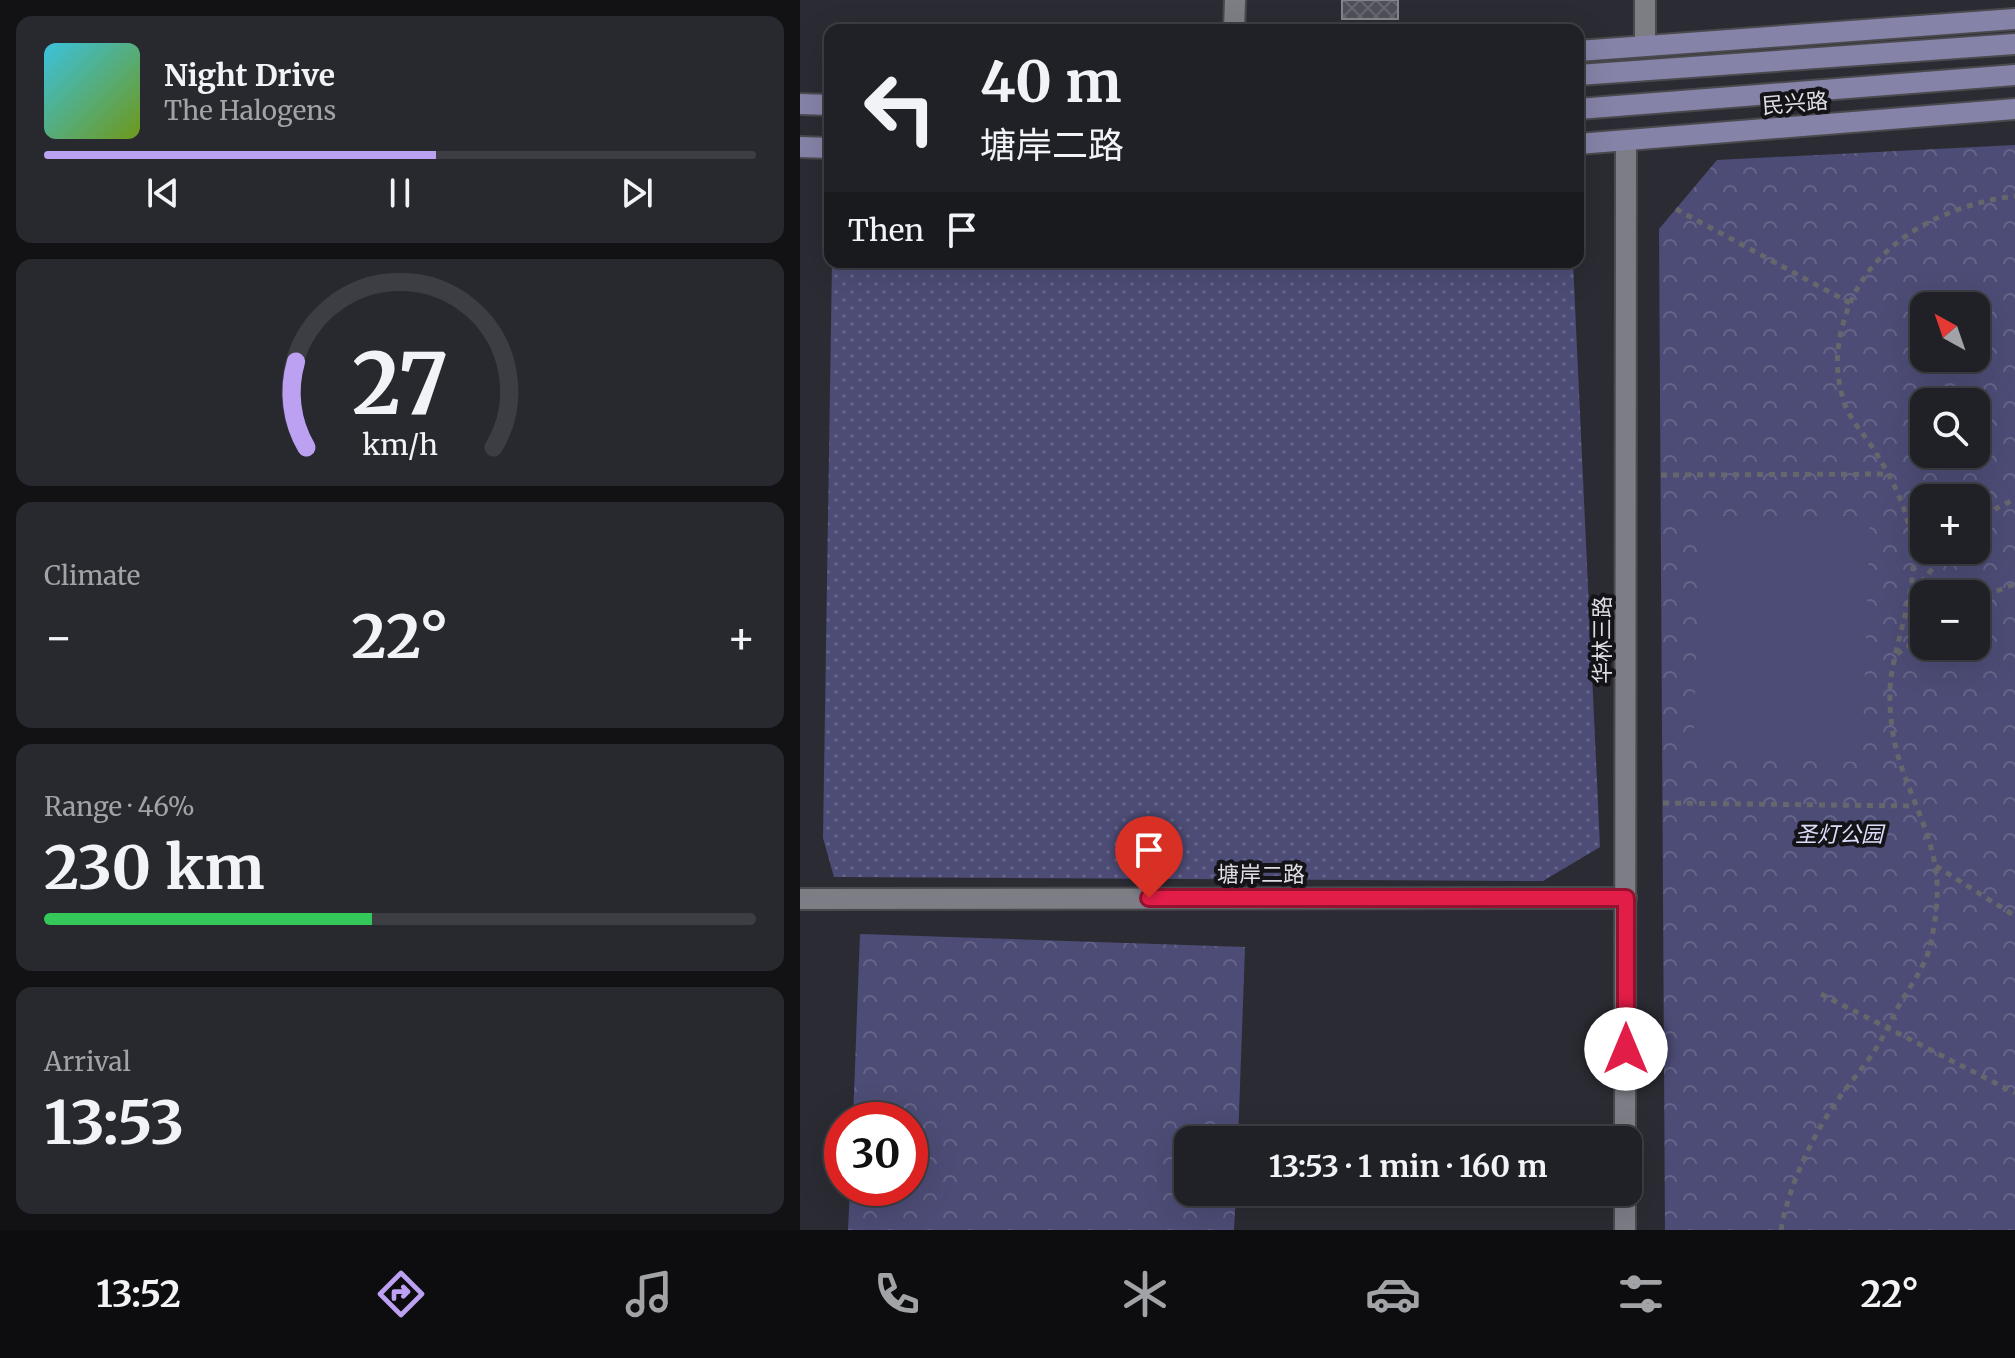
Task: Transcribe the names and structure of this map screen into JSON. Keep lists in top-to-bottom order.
{
  "streets": {
    "main road": ["民兴路"],
    "street": ["华林三路", "塘岸二路"]
  },
  "crossings": [
    ["民兴路", "华林三路"],
    ["华林三路", "塘岸二路"]
  ],
  "parks": ["圣灯公园"],
  "north": "top left",
  "page": {
    "turn": ["40 m", "塘岸二路"],
    "song": ["Night Drive", "The Halogens"],
    "then": "Then",
    "map_buttons": ["+", "−"],
    "tile": [
      "Climate",
      ["Range · 46%", "230 km"],
      ["Arrival", "13:53"]
    ],
    "heat": ["−", "22°", "+"],
    "limit": "30",
    "trip": "13:53 · 1 min · 160 m",
    "tabs": ["13:52", "22°"],
    "gauge": ["27", "km/h"]
  }
}
